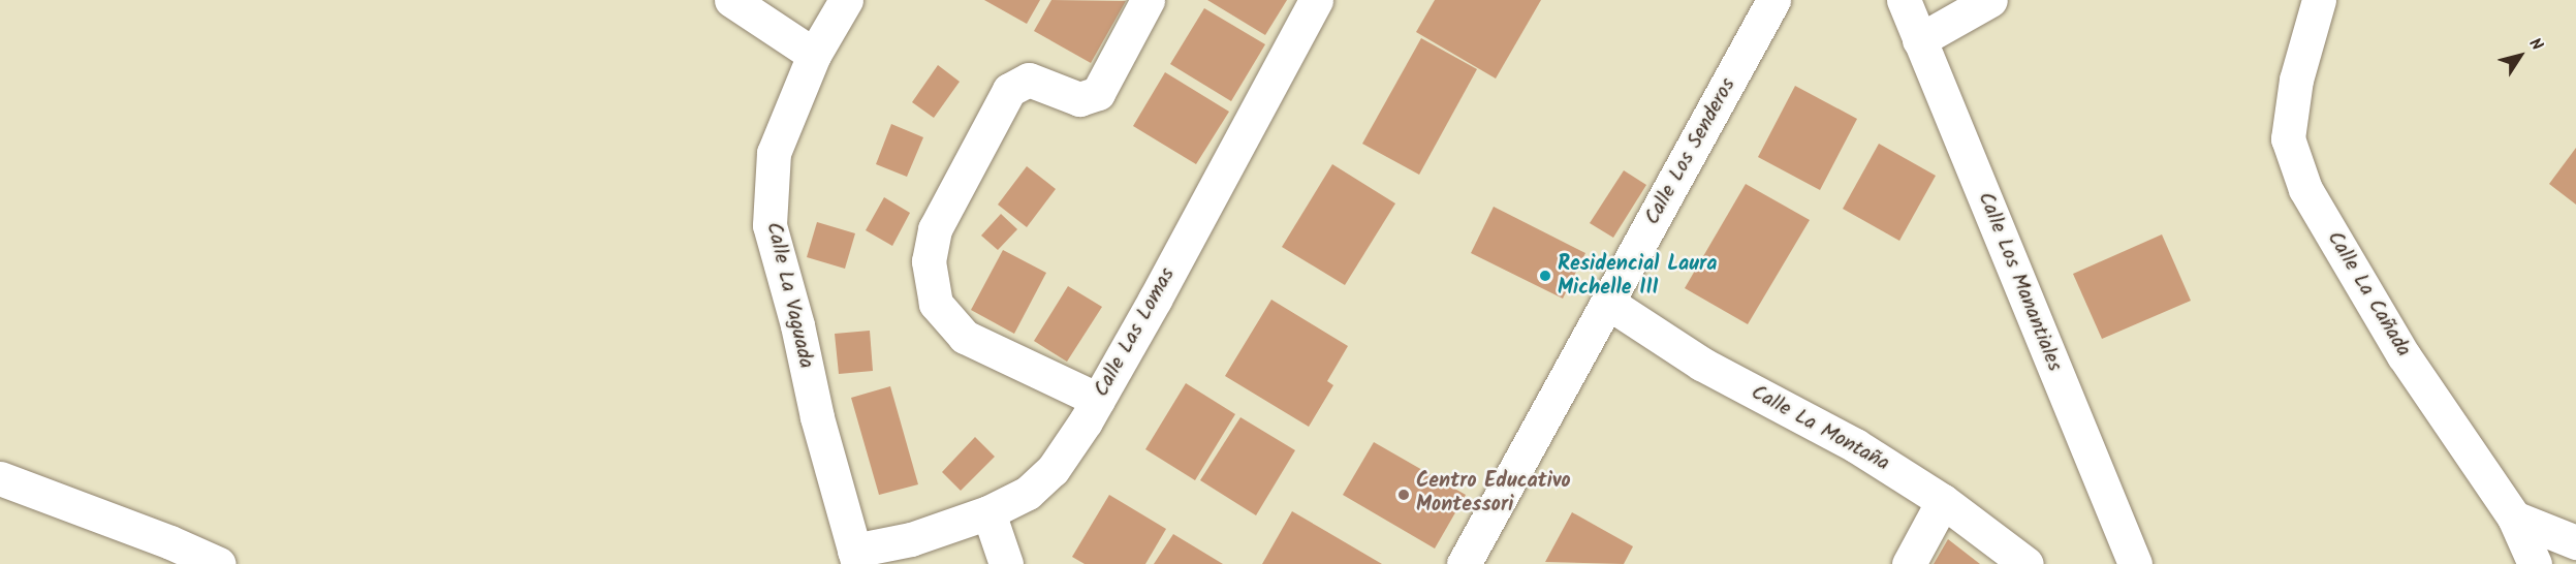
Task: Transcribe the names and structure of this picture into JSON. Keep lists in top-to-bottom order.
{
  "streets": {
    "street": [
      "Calle Los Senderos",
      "Calle Los Manantiales",
      "Calle La Cañada",
      "Calle La Vaguada",
      "Calle Las Lomas",
      "Calle La Montaña"
    ]
  },
  "crossings": [
    ["Calle Los Senderos", "Calle La Montaña"],
    ["Calle La Vaguada", "Calle Las Lomas"]
  ],
  "places": ["Residencial Laura Michelle III", "Centro Educativo Montessori"],
  "north": "top right"
}
